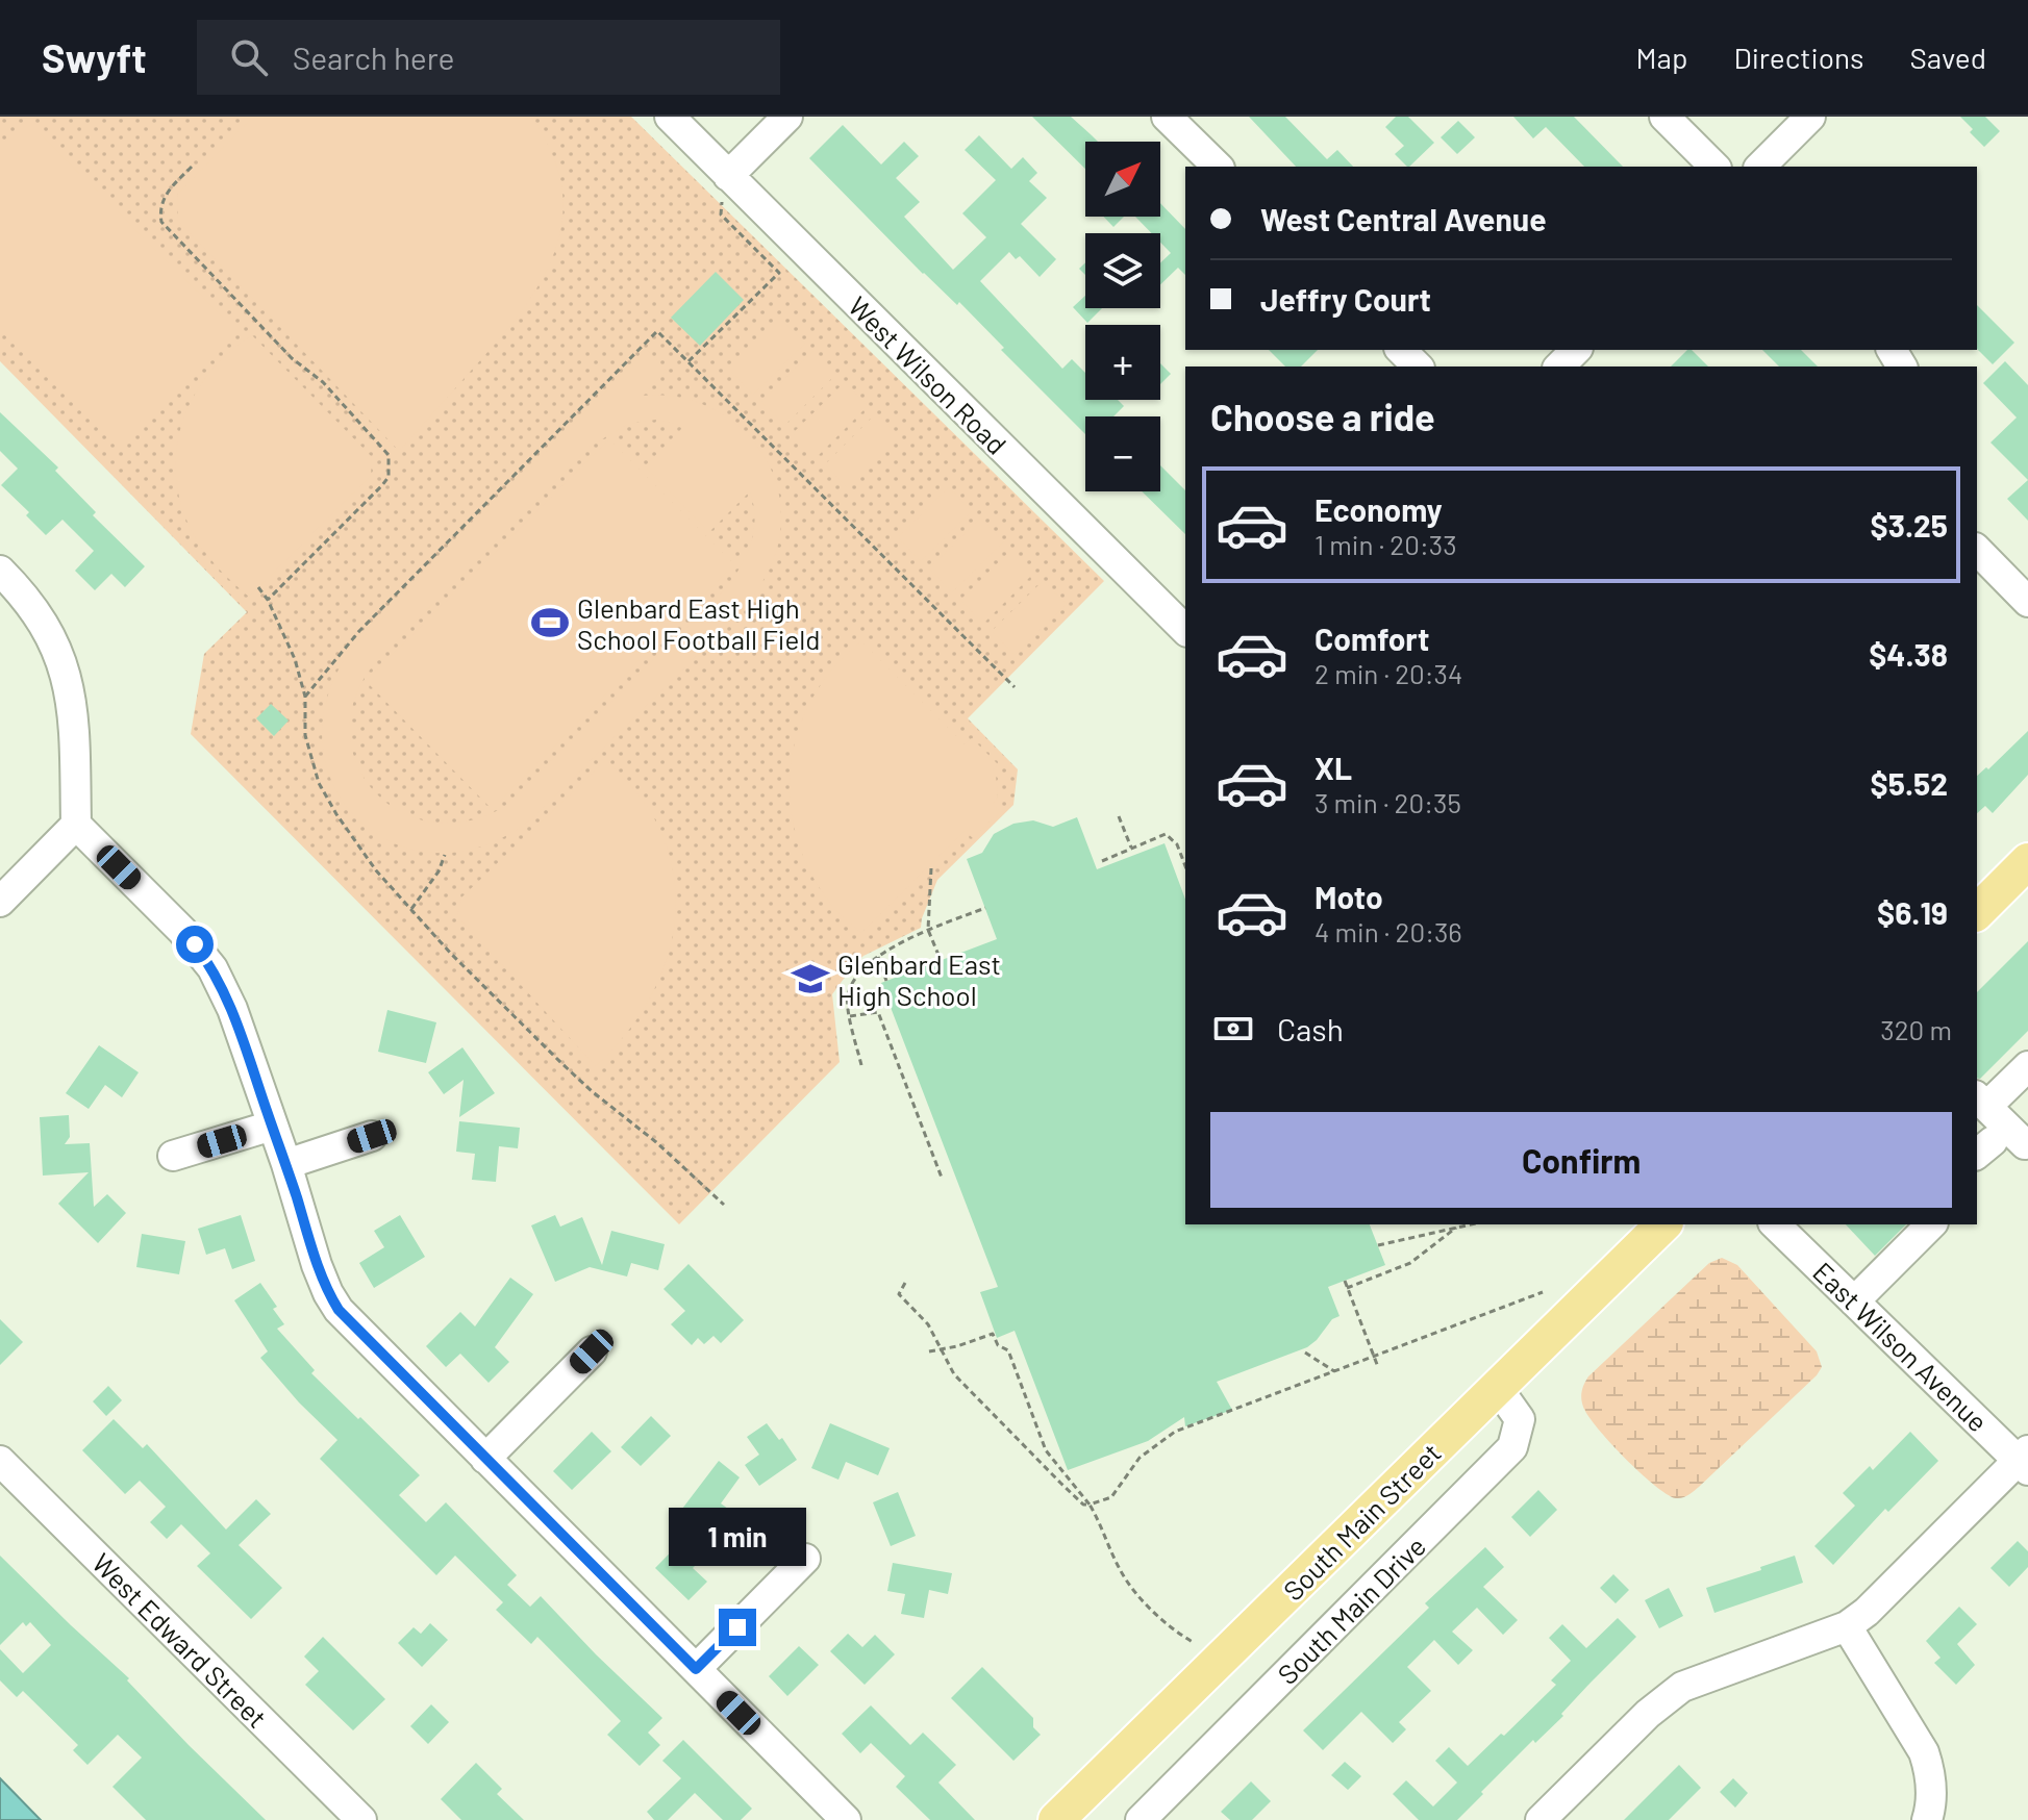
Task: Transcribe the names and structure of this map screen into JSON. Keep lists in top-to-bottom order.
{
  "streets": {
    "main road": ["South Main Street"],
    "street": [
      "West Wilson Road",
      "East Wilson Avenue",
      "South Main Drive",
      "West Edward Street"
    ]
  },
  "crossings": [
    ["South Main Street", "South Main Drive"]
  ],
  "places": {
    "sports": ["Glenbard East High School Football Field"],
    "school or university": ["Glenbard East High School"]
  },
  "north": "top right",
  "page": {
    "header": "Swyft",
    "search": "Search here",
    "nav": ["Map", "Directions", "Saved"],
    "map_buttons": ["+", "−"],
    "banner": ["West Central Avenue", "Jeffry Court"],
    "heading": "Choose a ride",
    "list": [
      {
        "name": "Economy",
        "note": "1 min · 20:33",
        "value": "$3.25"
      },
      {
        "name": "Comfort",
        "note": "2 min · 20:34",
        "value": "$4.38"
      },
      {
        "name": "XL",
        "note": "3 min · 20:35",
        "value": "$5.52"
      },
      {
        "name": "Moto",
        "note": "4 min · 20:36",
        "value": "$6.19"
      }
    ],
    "pay": ["Cash", "320 m"],
    "buttons": "Confirm",
    "bubble": "1 min"
  }
}
